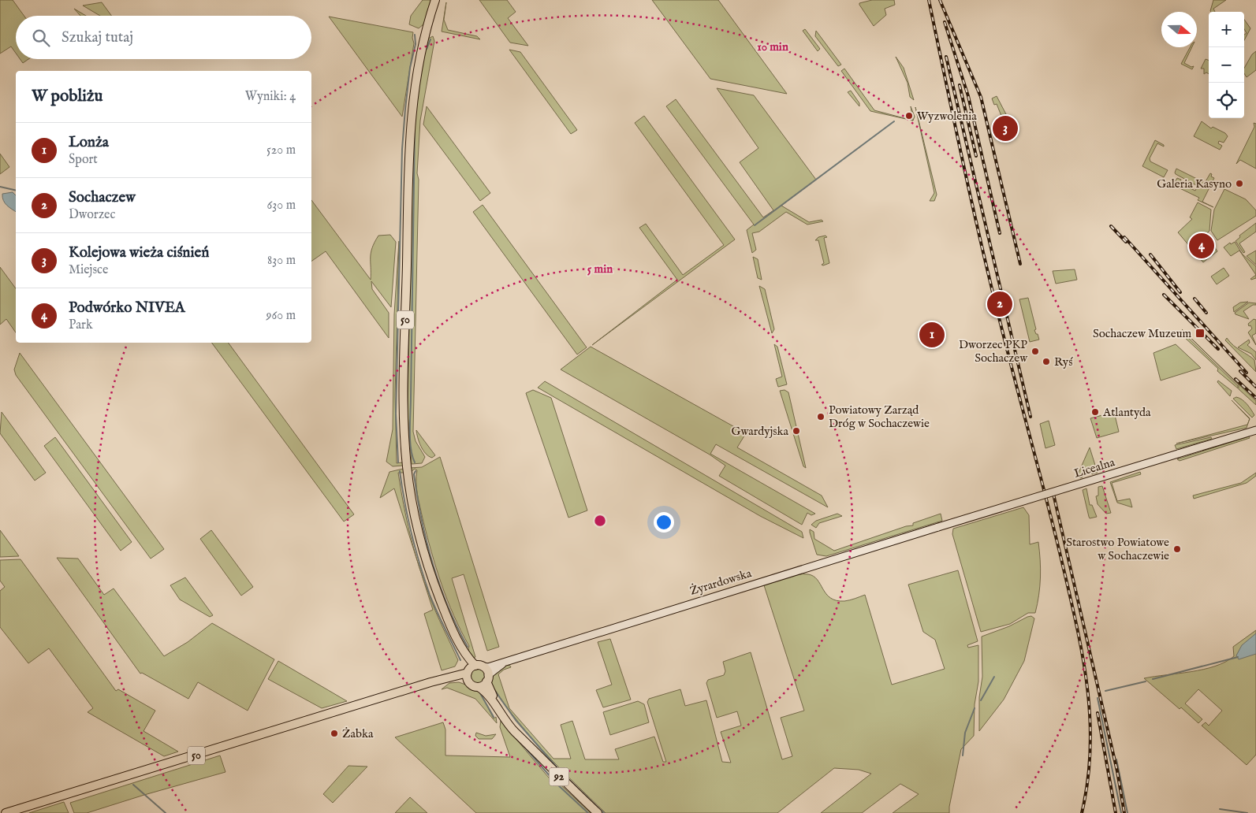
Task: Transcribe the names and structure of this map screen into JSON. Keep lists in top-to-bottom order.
{
  "streets": {
    "main road": [
      "50",
      "Licealna",
      "Żyrardowska",
      "92"
    ]
  },
  "crossings": [
    ["50", "Żyrardowska"],
    ["50", "92"],
    ["Licealna", "Żyrardowska"],
    ["Żyrardowska", "92"]
  ],
  "places": {
    "other": [
      "Wyzwolenia",
      "Galeria Kasyno",
      "Dworzec PKP Sochaczew",
      "Ryś",
      "Atlantyda",
      "Powiatowy Zarząd Dróg w Sochaczewie",
      "Gwardyjska",
      "Starostwo Powiatowe w Sochaczewie",
      "Żabka"
    ],
    "transit": ["Sochaczew Muzeum"]
  },
  "north": "right",
  "page": {
    "map_buttons": ["+", "−"],
    "search": "Szukaj tutaj",
    "heading": ["W pobliżu", "Wyniki: 4"],
    "pins": [
      "3",
      "4",
      "2",
      "1"
    ],
    "list": [
      {
        "mark": "1",
        "name": "Lonża",
        "note": "Sport",
        "value": "520 m"
      },
      {
        "mark": "2",
        "name": "Sochaczew",
        "note": "Dworzec",
        "value": "630 m"
      },
      {
        "mark": "3",
        "name": "Kolejowa wieża ciśnień",
        "note": "Miejsce",
        "value": "830 m"
      },
      {
        "mark": "4",
        "name": "Podwórko NIVEA",
        "note": "Park",
        "value": "960 m"
      }
    ]
  },
  "rings": ["10 min", "5 min"]
}
